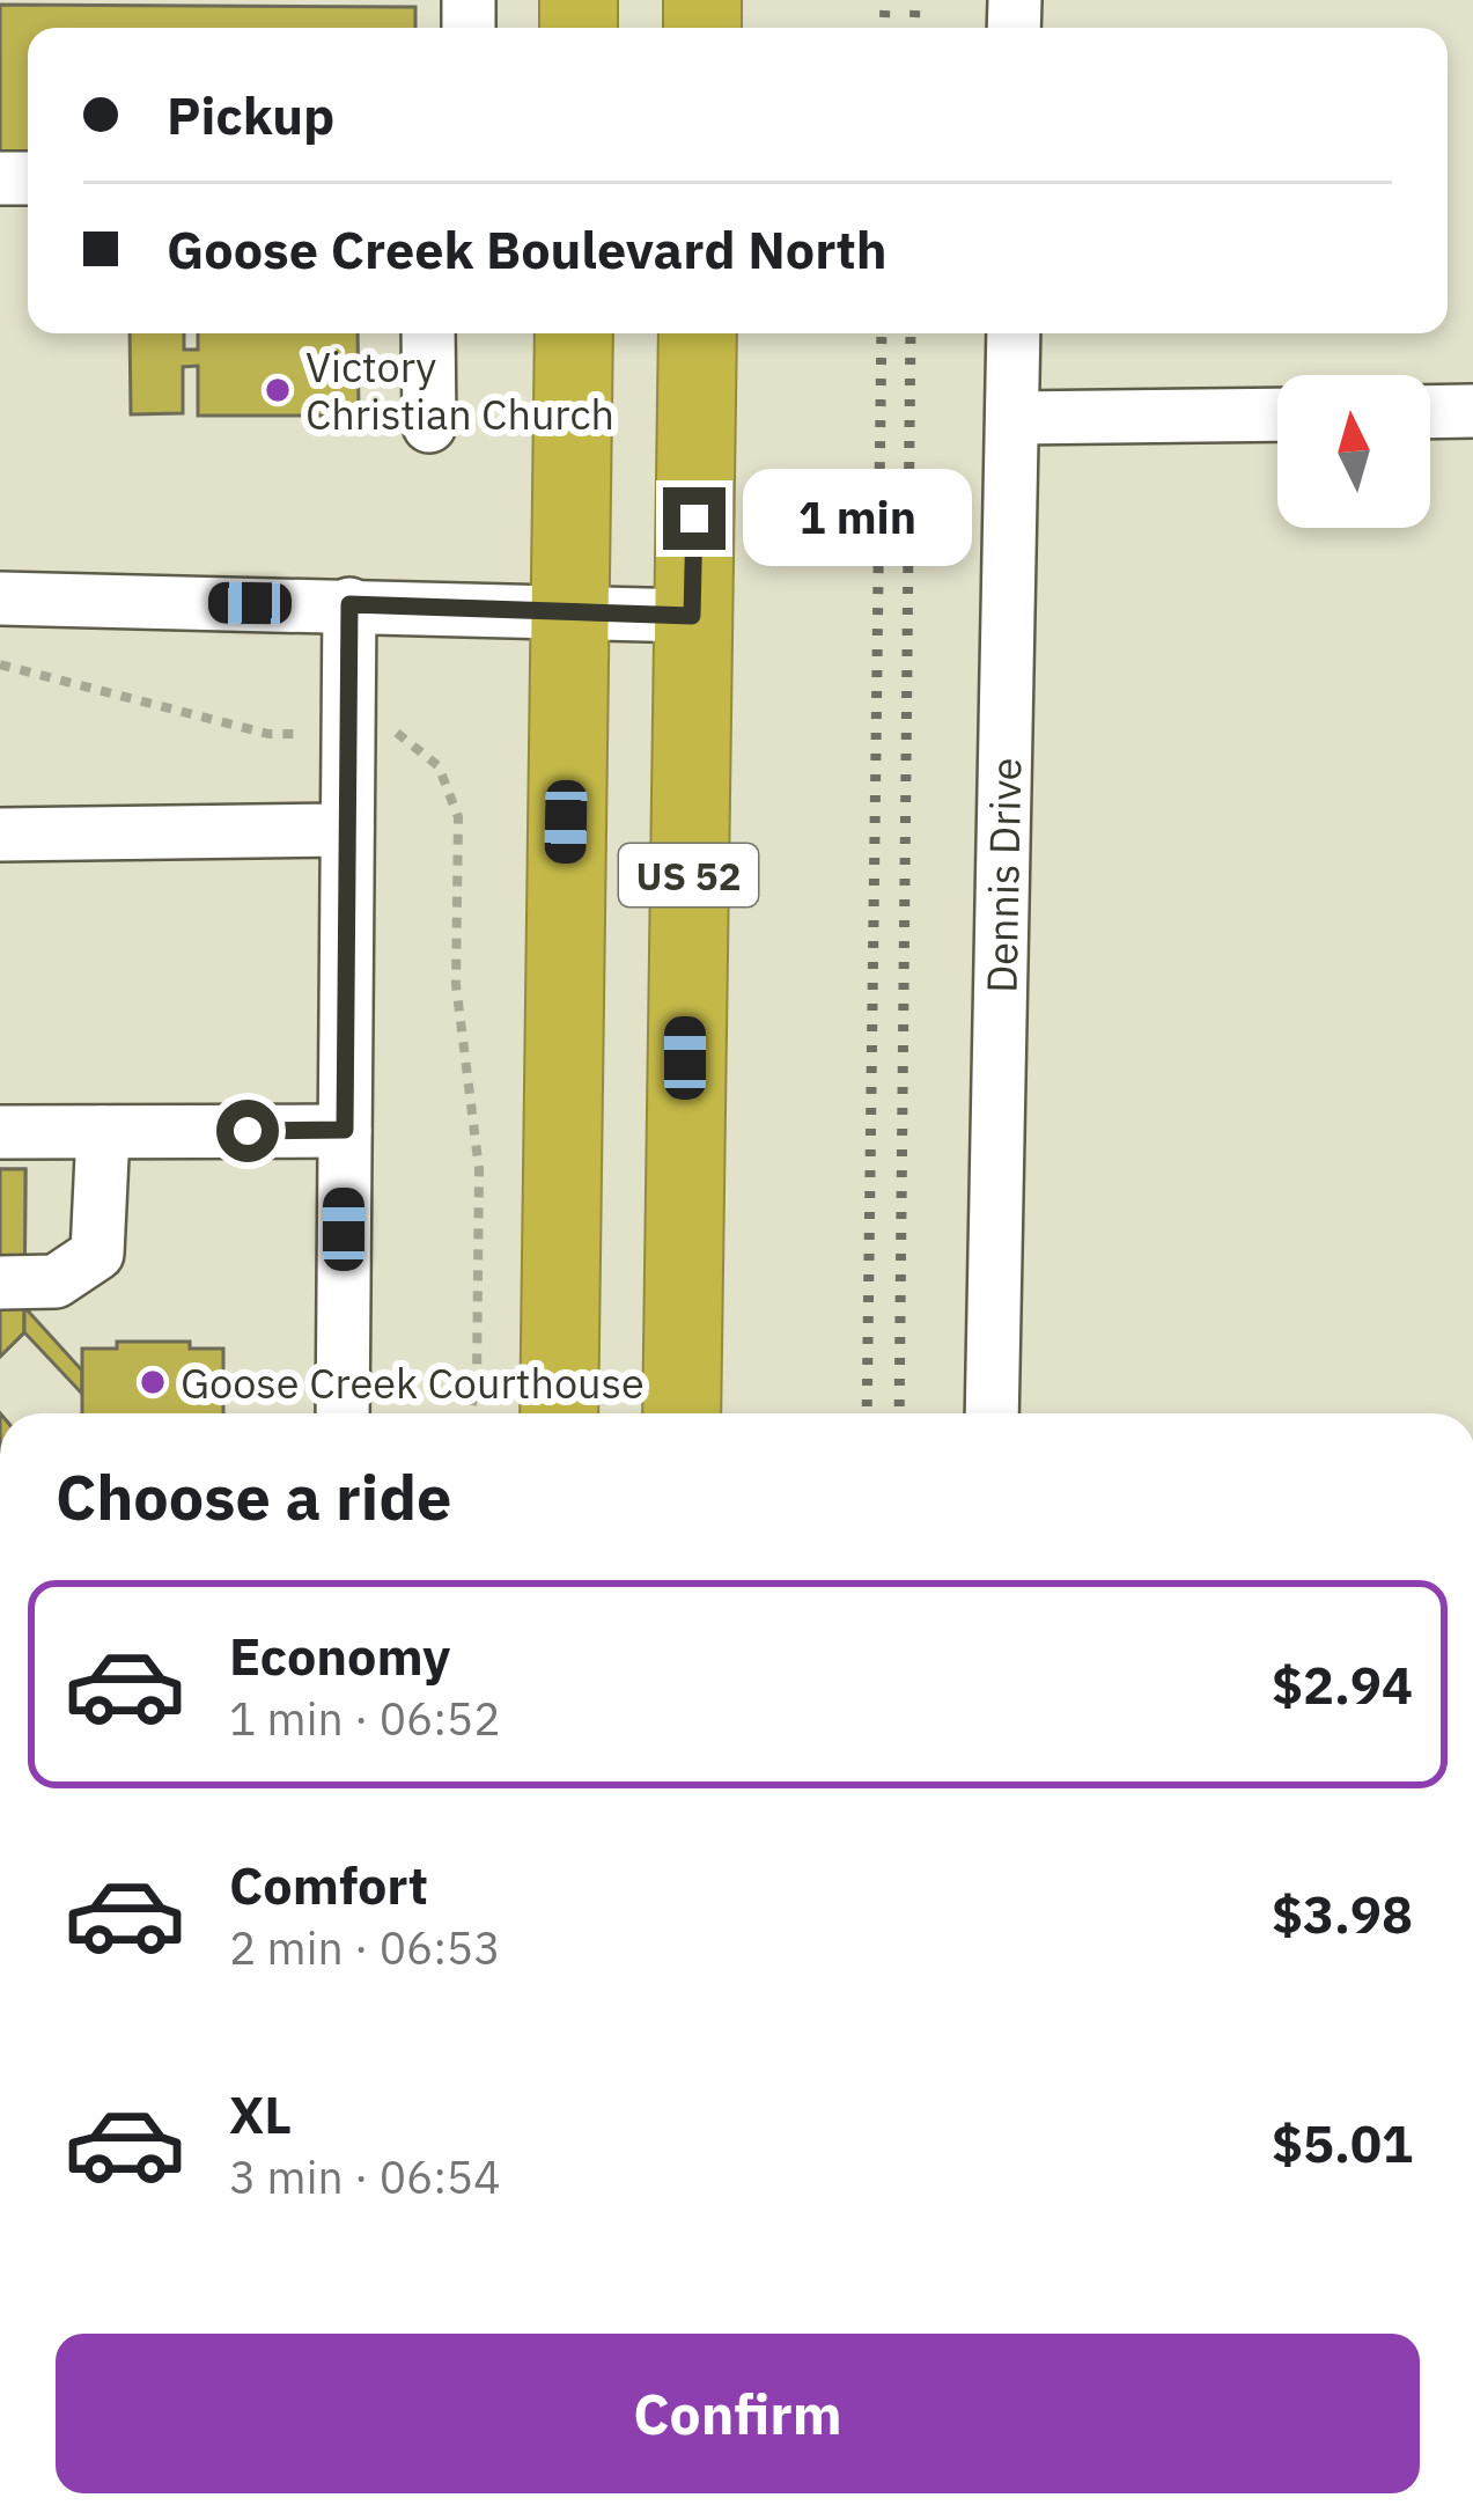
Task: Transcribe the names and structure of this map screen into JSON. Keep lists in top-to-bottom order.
{
  "streets": {
    "highway": ["US 52"],
    "street": ["Dennis Drive"]
  },
  "places": ["Victory Christian Church", "Goose Creek Courthouse"],
  "north": "top",
  "page": {
    "banner": ["Pickup", "Goose Creek Boulevard North"],
    "bubble": "1 min",
    "heading": "Choose a ride",
    "list": [
      {
        "name": "Economy",
        "note": "1 min · 06:52",
        "value": "$2.94"
      },
      {
        "name": "Comfort",
        "note": "2 min · 06:53",
        "value": "$3.98"
      },
      {
        "name": "XL",
        "note": "3 min · 06:54",
        "value": "$5.01"
      }
    ],
    "buttons": "Confirm"
  }
}
